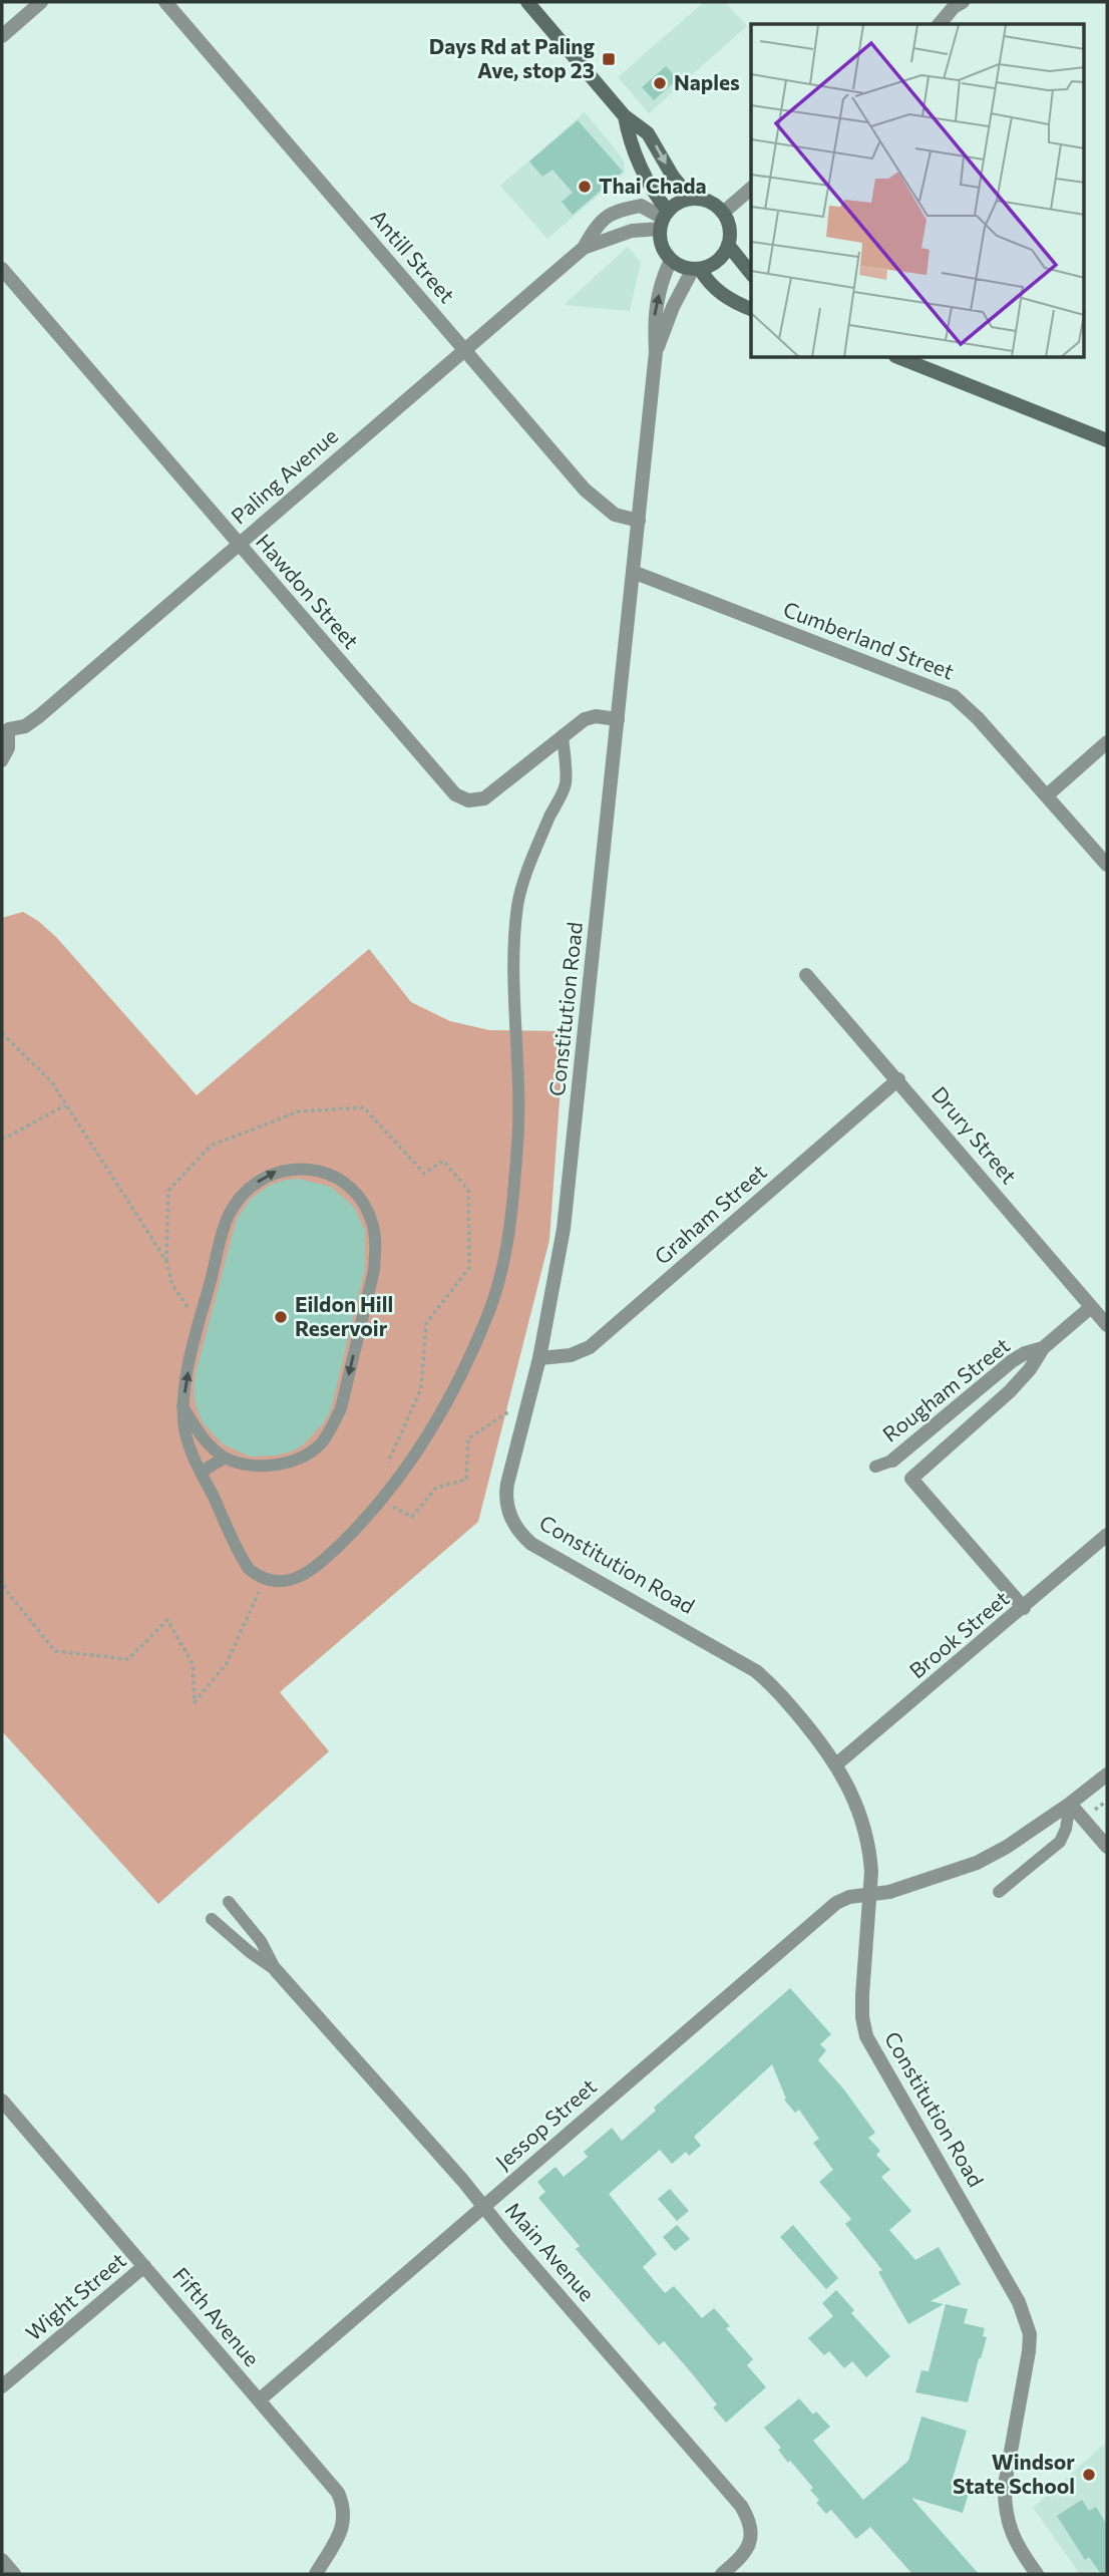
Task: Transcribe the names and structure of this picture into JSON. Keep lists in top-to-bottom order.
{
  "streets": {
    "street": [
      "Antill Street",
      "Paling Avenue",
      "Hawdon Street",
      "Cumberland Street",
      "Constitution Road",
      "Drury Street",
      "Graham Street",
      "Rougham Street",
      "Brook Street",
      "Jessop Street",
      "Main Avenue",
      "Wight Street",
      "Fifth Avenue"
    ]
  },
  "crossings": [
    ["Antill Street", "Paling Avenue"],
    ["Antill Street", "Constitution Road"],
    ["Paling Avenue", "Hawdon Street"],
    ["Paling Avenue", "Constitution Road"],
    ["Hawdon Street", "Constitution Road"],
    ["Cumberland Street", "Constitution Road"],
    ["Constitution Road", "Graham Street"],
    ["Constitution Road", "Brook Street"],
    ["Constitution Road", "Jessop Street"],
    ["Drury Street", "Graham Street"],
    ["Drury Street", "Rougham Street"],
    ["Rougham Street", "Brook Street"],
    ["Jessop Street", "Main Avenue"],
    ["Jessop Street", "Fifth Avenue"],
    ["Wight Street", "Fifth Avenue"]
  ],
  "places": {
    "transit": ["Days Rd at Paling Ave, stop 23"],
    "other": [
      "Naples",
      "Thai Chada",
      "Eildon Hill Reservoir",
      "Windsor State School"
    ]
  }
}
